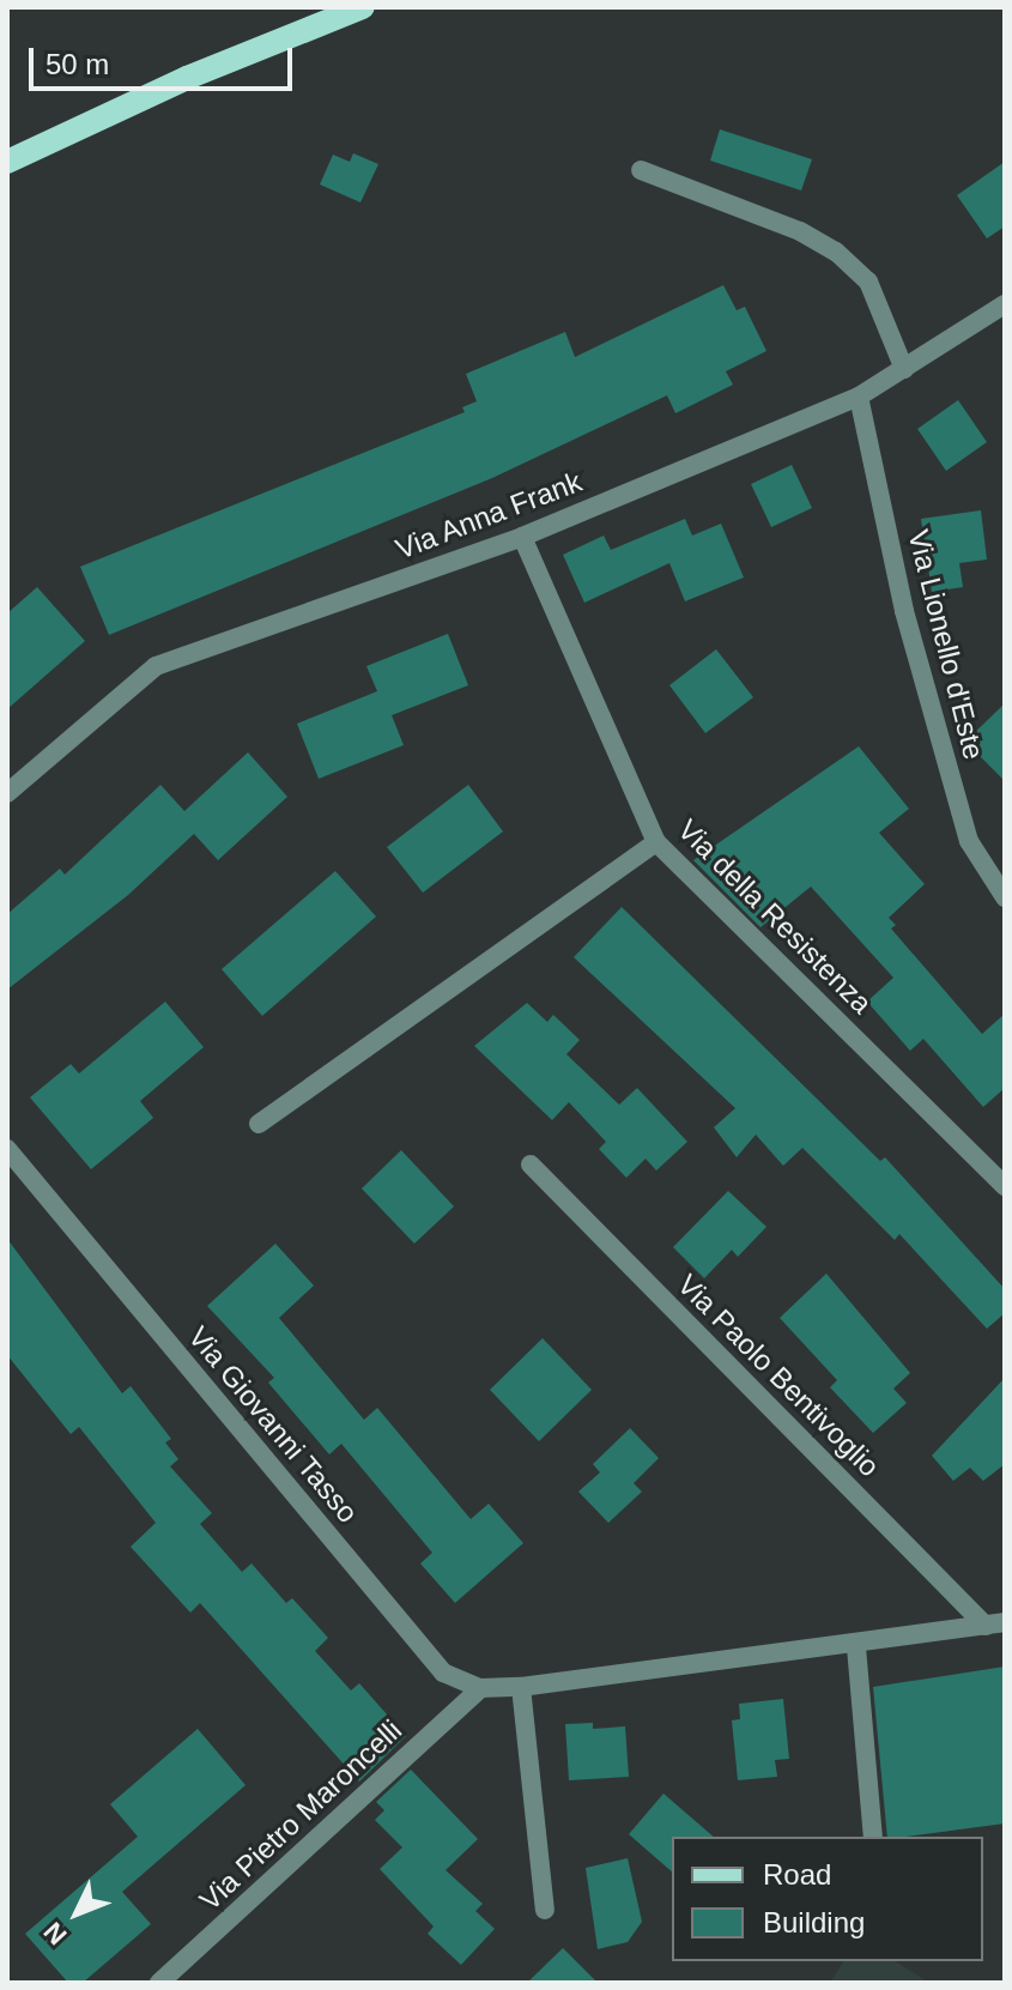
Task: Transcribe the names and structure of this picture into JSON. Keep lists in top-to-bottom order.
{
  "streets": {
    "street": [
      "Via Anna Frank",
      "Via Lionello d'Este",
      "Via della Resistenza",
      "Via Paolo Bentivoglio",
      "Via Giovanni Tasso",
      "Via Pietro Maroncelli"
    ]
  },
  "crossings": [
    ["Via Anna Frank", "Via Lionello d'Este"],
    ["Via Anna Frank", "Via della Resistenza"],
    ["Via Paolo Bentivoglio", "Via Giovanni Tasso"],
    ["Via Giovanni Tasso", "Via Pietro Maroncelli"]
  ],
  "legend": ["Road", "Building"],
  "scale_bar": "50 m",
  "north": "bottom left"
}
